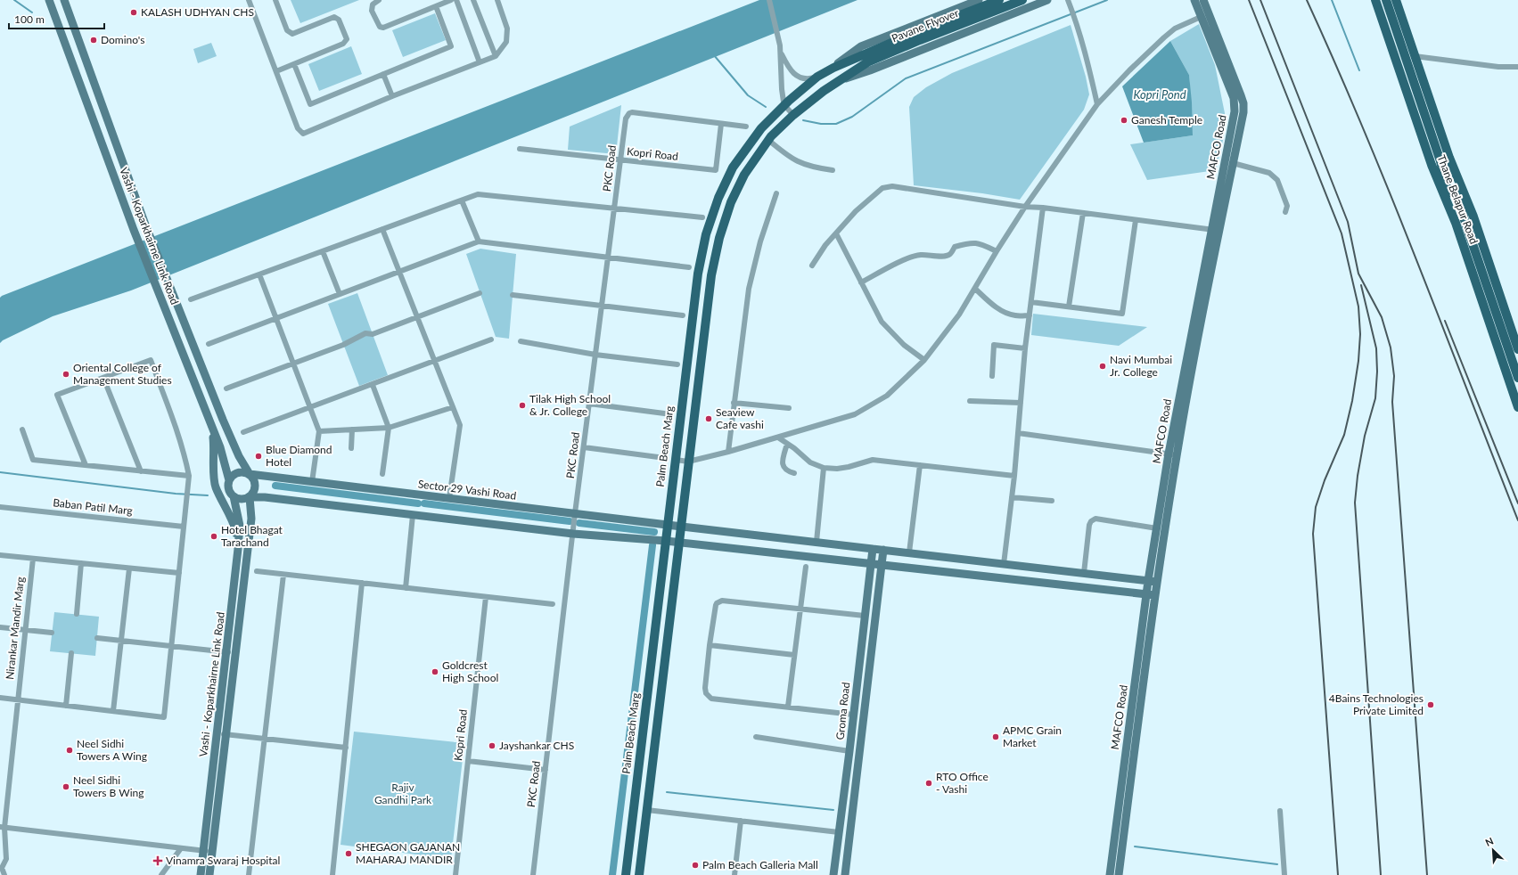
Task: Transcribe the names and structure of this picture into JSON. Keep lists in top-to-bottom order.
{
  "streets": {
    "main road": [
      "Pavane Flyover",
      "MAFCO Road",
      "Thane Belapur Road",
      "Vashi - Koparkhairne Link Road",
      "Palm Beach Marg",
      "Sector 29 Vashi Road",
      "Groma Road"
    ],
    "street": [
      "Kopri Road",
      "PKC Road",
      "Baban Patil Marg",
      "Nirankar Mandir Marg"
    ]
  },
  "crossings": [
    ["Pavane Flyover", "Palm Beach Marg"],
    ["MAFCO Road", "Sector 29 Vashi Road"],
    ["Kopri Road", "PKC Road"],
    ["PKC Road", "Sector 29 Vashi Road"],
    ["Vashi - Koparkhairne Link Road", "Sector 29 Vashi Road"],
    ["Palm Beach Marg", "Sector 29 Vashi Road"],
    ["Sector 29 Vashi Road", "Groma Road"]
  ],
  "water": ["Kopri Pond"],
  "parks": ["Rajiv Gandhi Park"],
  "places": {
    "other": [
      "KALASH UDHYAN CHS",
      "Domino's",
      "Ganesh Temple",
      "Navi Mumbai Jr. College",
      "Oriental College of Management Studies",
      "Tilak High School & Jr. College",
      "Seaview Cafe vashi",
      "Blue Diamond Hotel",
      "Hotel Bhagat Tarachand",
      "Goldcrest High School",
      "4Bains Technologies Private Limited",
      "APMC Grain Market",
      "Jayshankar CHS",
      "Neel Sidhi Towers A Wing",
      "RTO Office - Vashi",
      "Neel Sidhi Towers B Wing",
      "SHEGAON GAJANAN MAHARAJ MANDIR",
      "Palm Beach Galleria Mall"
    ],
    "health": ["Vinamra Swaraj Hospital"]
  },
  "scale_bar": "100 m",
  "north": "top left"
}
